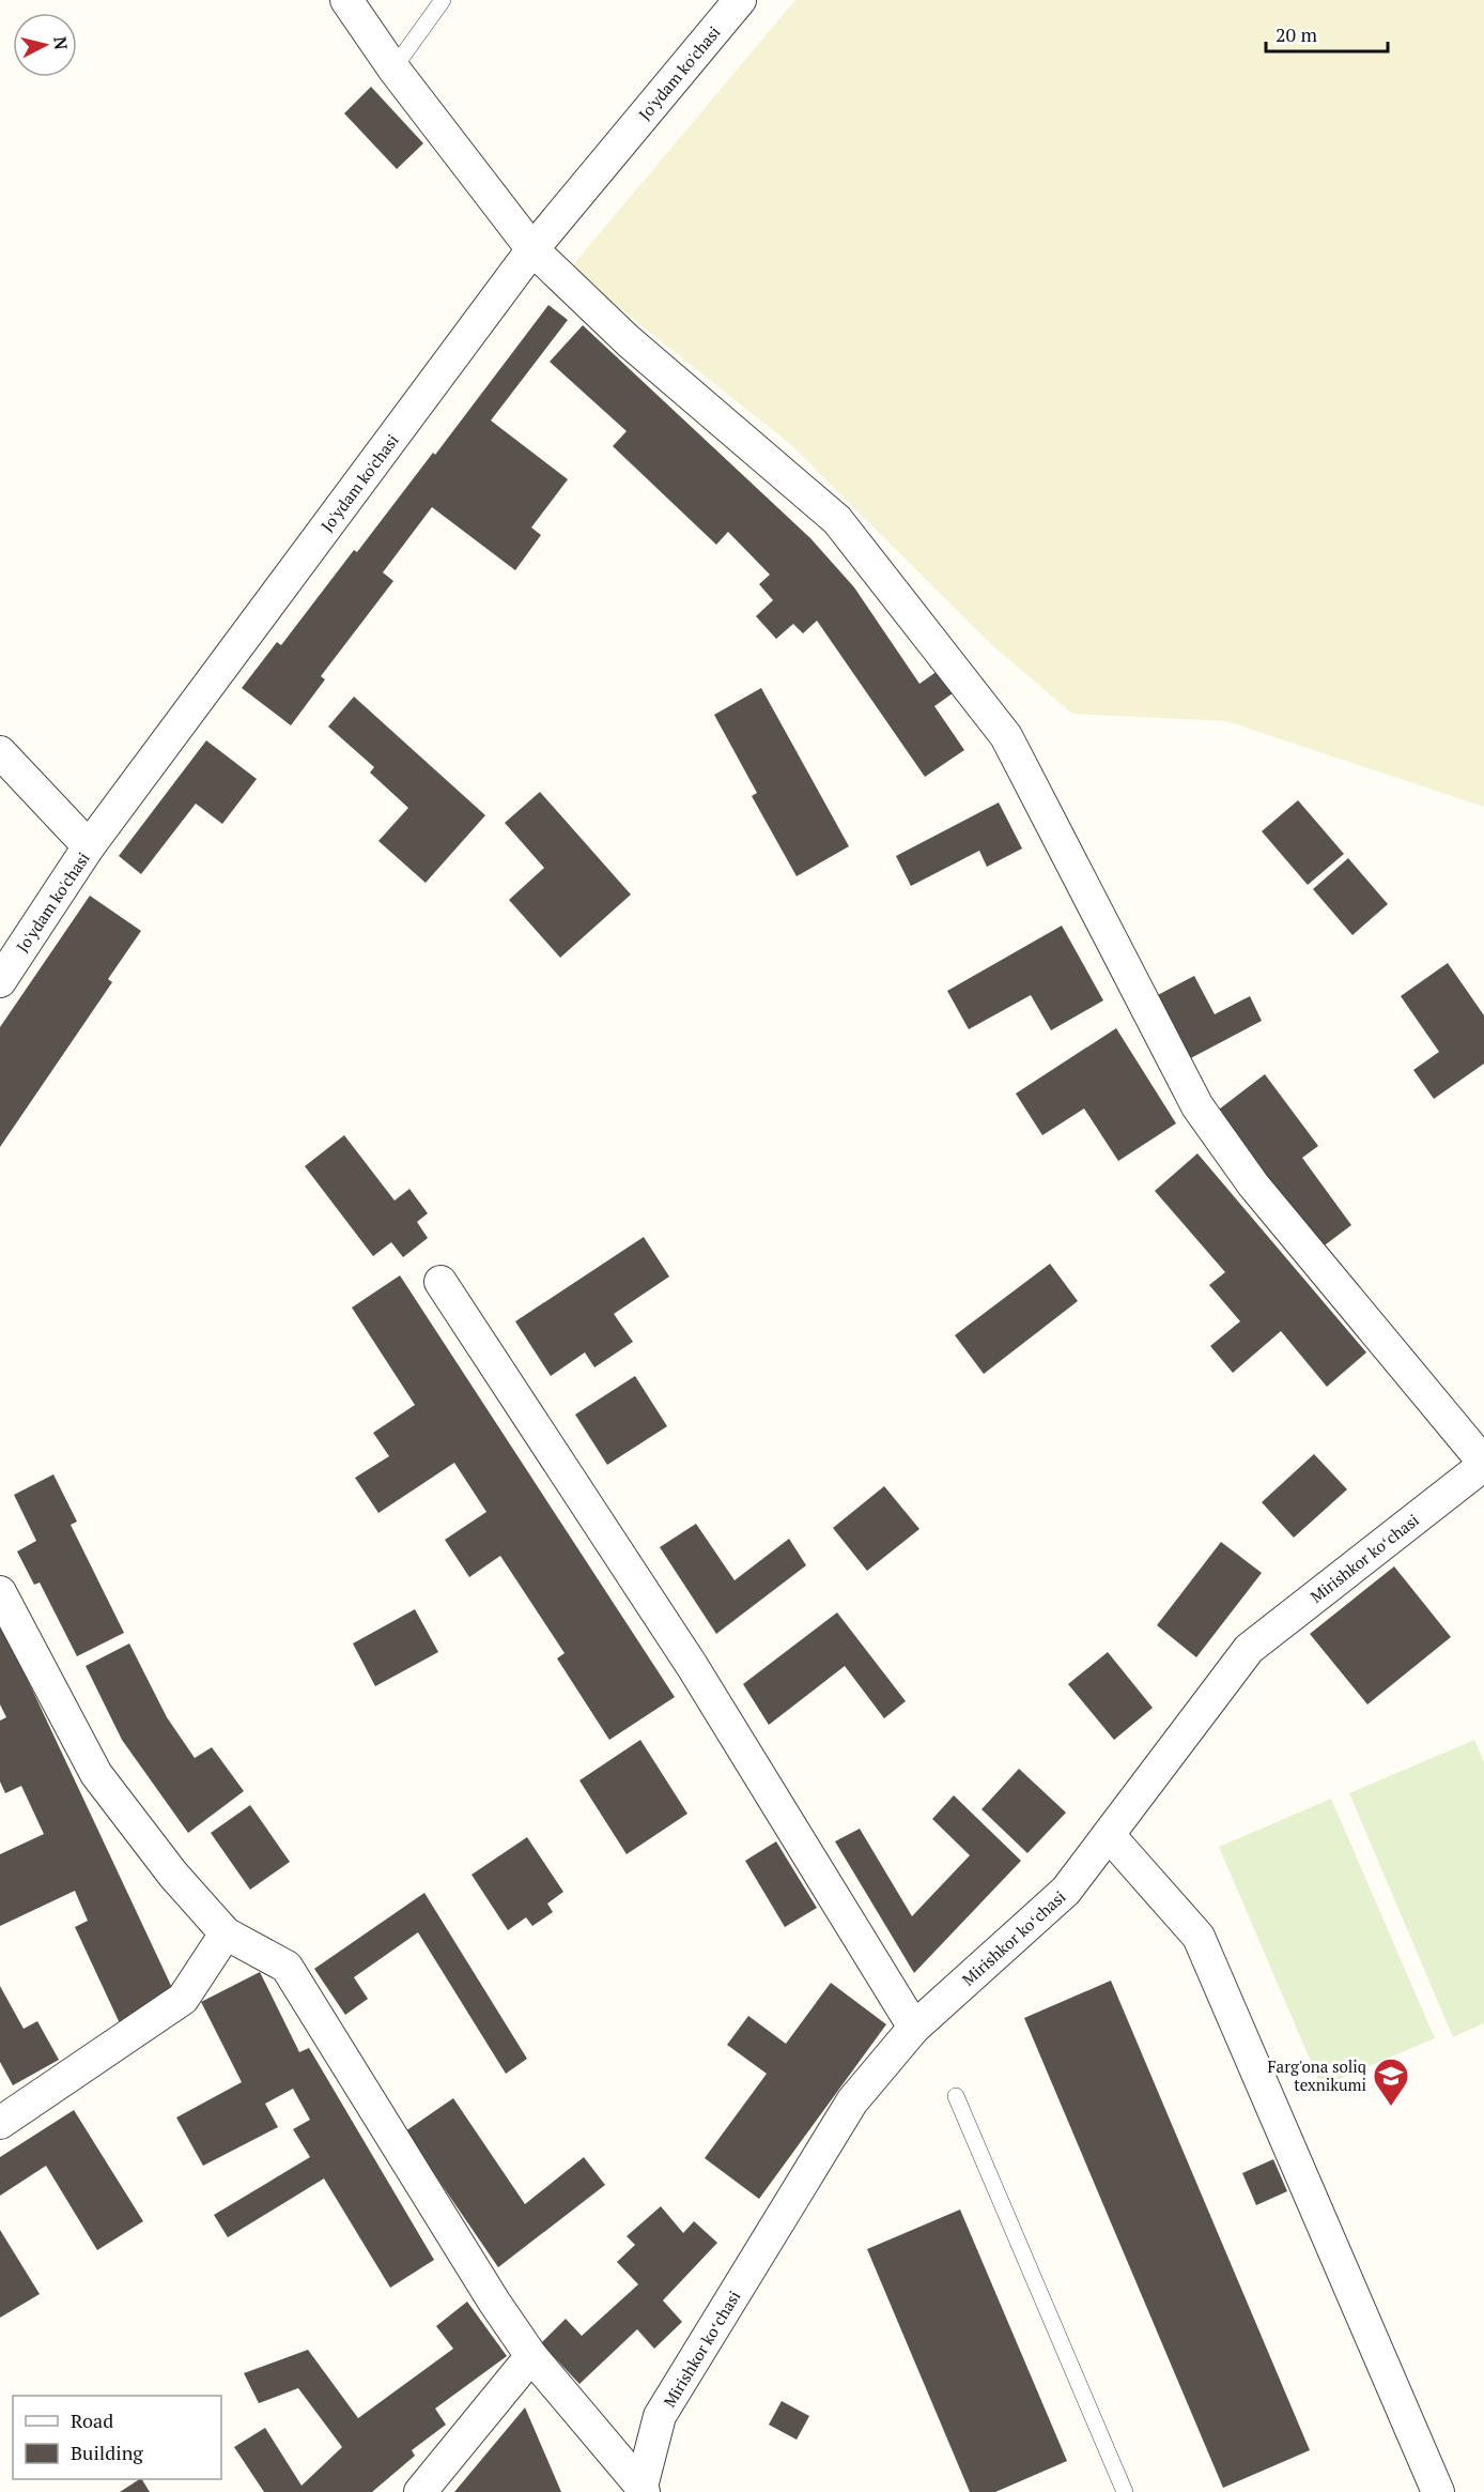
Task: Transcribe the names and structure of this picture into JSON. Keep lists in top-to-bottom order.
{
  "streets": {
    "street": ["Jo'ydam ko'chasi", "Mirishkor koʻchasi"]
  },
  "places": {
    "school or university": ["Farg'ona soliq texnikumi"]
  },
  "legend": ["Road", "Building"],
  "scale_bar": "20 m",
  "north": "right"
}
